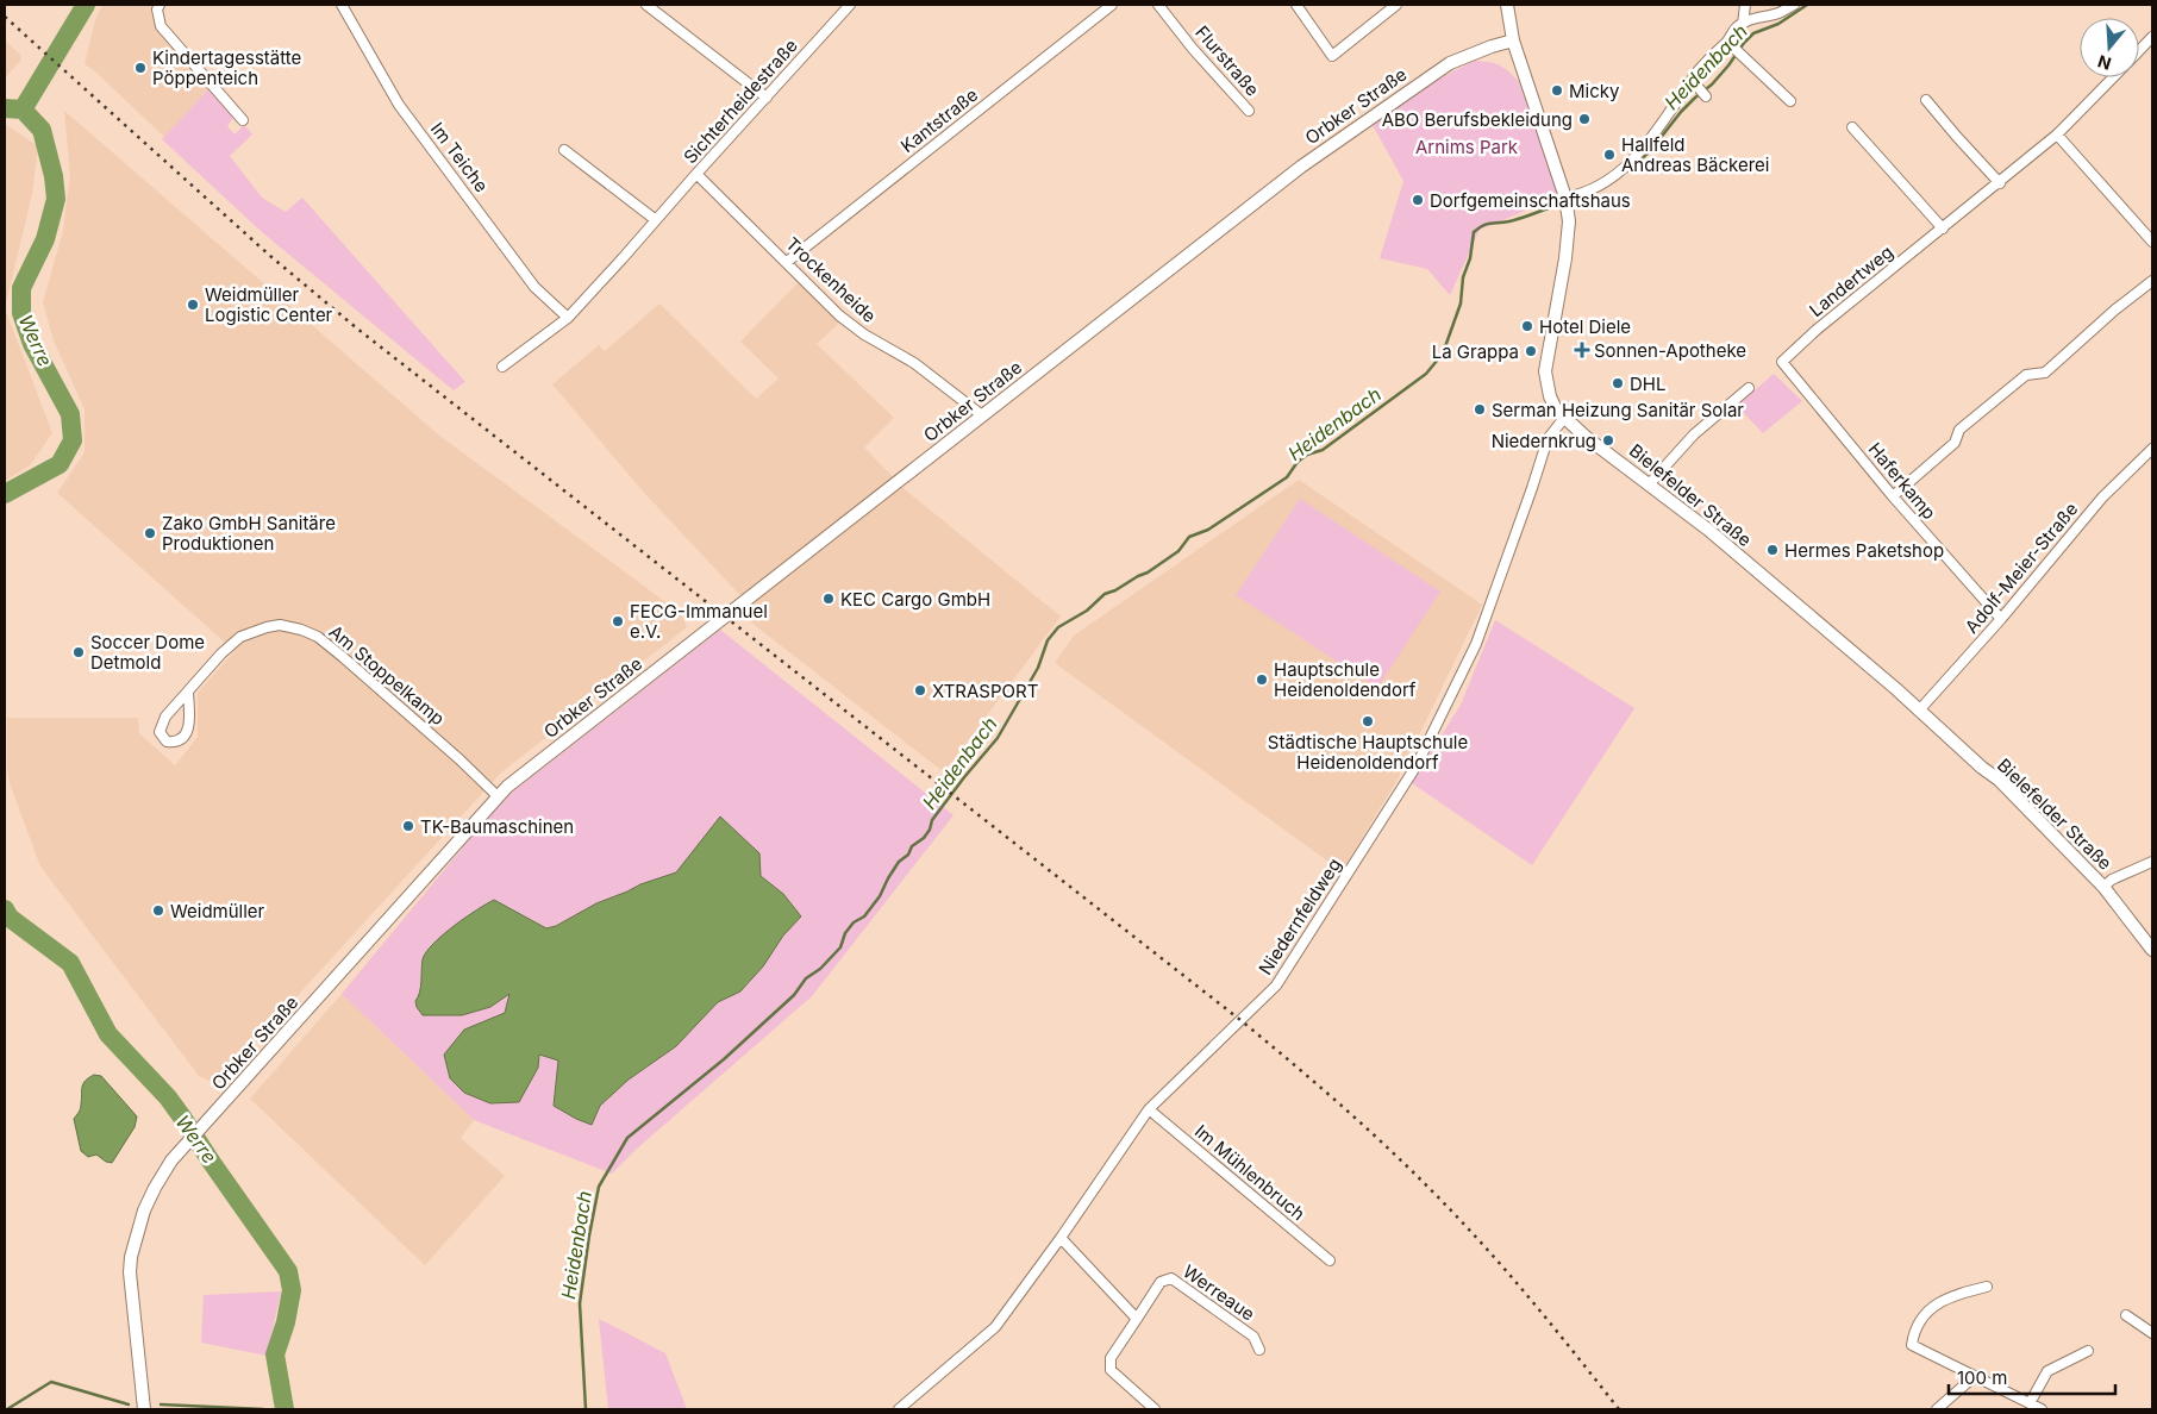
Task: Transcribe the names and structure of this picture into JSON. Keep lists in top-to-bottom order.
{
  "streets": {
    "street": [
      "Flurstraße",
      "Sichterheidestraße",
      "Orbker Straße",
      "Kantstraße",
      "Im Teiche",
      "Trockenheide",
      "Landertweg",
      "Haferkamp",
      "Bielefelder Straße",
      "Adolf-Meier-Straße",
      "Am Stoppelkamp",
      "Niedernfeldweg",
      "Im Mühlenbruch",
      "Werreaue"
    ]
  },
  "crossings": [
    ["Sichterheidestraße", "Im Teiche"],
    ["Sichterheidestraße", "Trockenheide"],
    ["Orbker Straße", "Trockenheide"],
    ["Orbker Straße", "Bielefelder Straße"],
    ["Orbker Straße", "Am Stoppelkamp"],
    ["Kantstraße", "Trockenheide"],
    ["Landertweg", "Haferkamp"],
    ["Haferkamp", "Adolf-Meier-Straße"],
    ["Bielefelder Straße", "Adolf-Meier-Straße"],
    ["Bielefelder Straße", "Niedernfeldweg"],
    ["Niedernfeldweg", "Im Mühlenbruch"]
  ],
  "water": ["Heidenbach", "Werre"],
  "parks": ["Arnims Park"],
  "places": {
    "other": [
      "Kindertagesstätte Pöppenteich",
      "Micky",
      "ABO Berufsbekleidung",
      "Hallfeld Andreas Bäckerei",
      "Dorfgemeinschaftshaus",
      "Weidmüller Logistic Center",
      "Hotel Diele",
      "La Grappa",
      "DHL",
      "Serman Heizung Sanitär Solar",
      "Niedernkrug",
      "Zako GmbH Sanitäre Produktionen",
      "Hermes Paketshop",
      "KEC Cargo GmbH",
      "FECG-Immanuel e.V.",
      "Soccer Dome Detmold",
      "Hauptschule Heidenoldendorf",
      "XTRASPORT",
      "Städtische Hauptschule Heidenoldendorf",
      "TK-Baumaschinen",
      "Weidmüller"
    ],
    "health": ["Sonnen-Apotheke"]
  },
  "scale_bar": "100 m",
  "north": "bottom"
}
